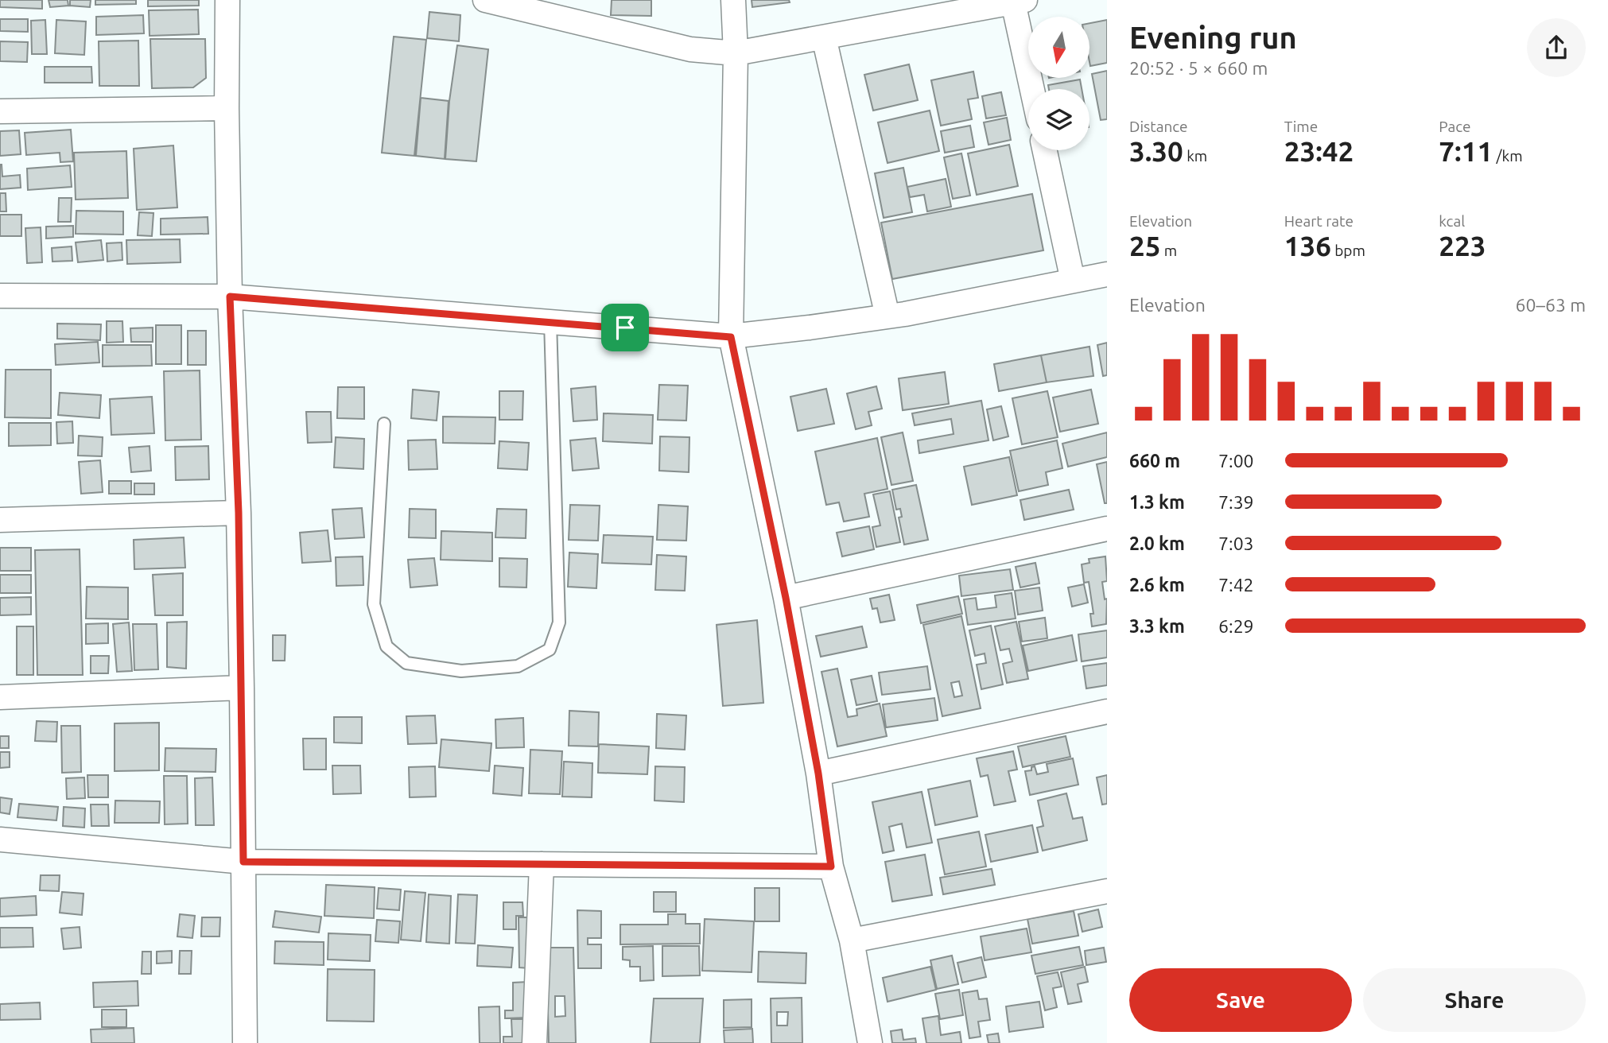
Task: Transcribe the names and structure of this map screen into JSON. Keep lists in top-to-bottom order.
{
  "north": "bottom",
  "page": {
    "heading": ["Evening run", "20:52 · 5 × 660 m"],
    "stats": [
      ["Distance", "3.30 km"],
      ["Time", "23:42"],
      ["Pace", "7:11 /km"],
      ["Elevation", "25 m"],
      ["Heart rate", "136 bpm"],
      ["kcal", "223"]
    ],
    "chart": ["Elevation", "60–63 m"],
    "list": [
      {
        "name": "660 m",
        "note": "7:00"
      },
      {
        "name": "1.3 km",
        "note": "7:39"
      },
      {
        "name": "2.0 km",
        "note": "7:03"
      },
      {
        "name": "2.6 km",
        "note": "7:42"
      },
      {
        "name": "3.3 km",
        "note": "6:29"
      }
    ],
    "buttons": ["Save", "Share"]
  }
}
